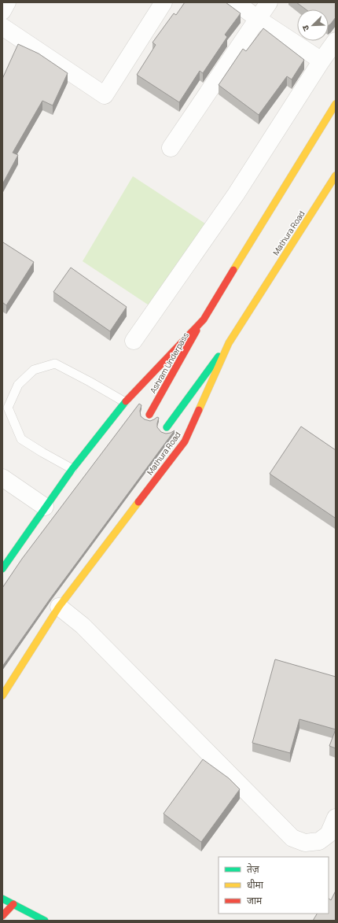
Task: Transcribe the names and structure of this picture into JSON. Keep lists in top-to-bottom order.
{
  "streets": {
    "main road": ["Mathura Road", "Ashram Underpass"]
  },
  "legend": ["तेज़", "धीमा", "जाम"],
  "north": "bottom left"
}
